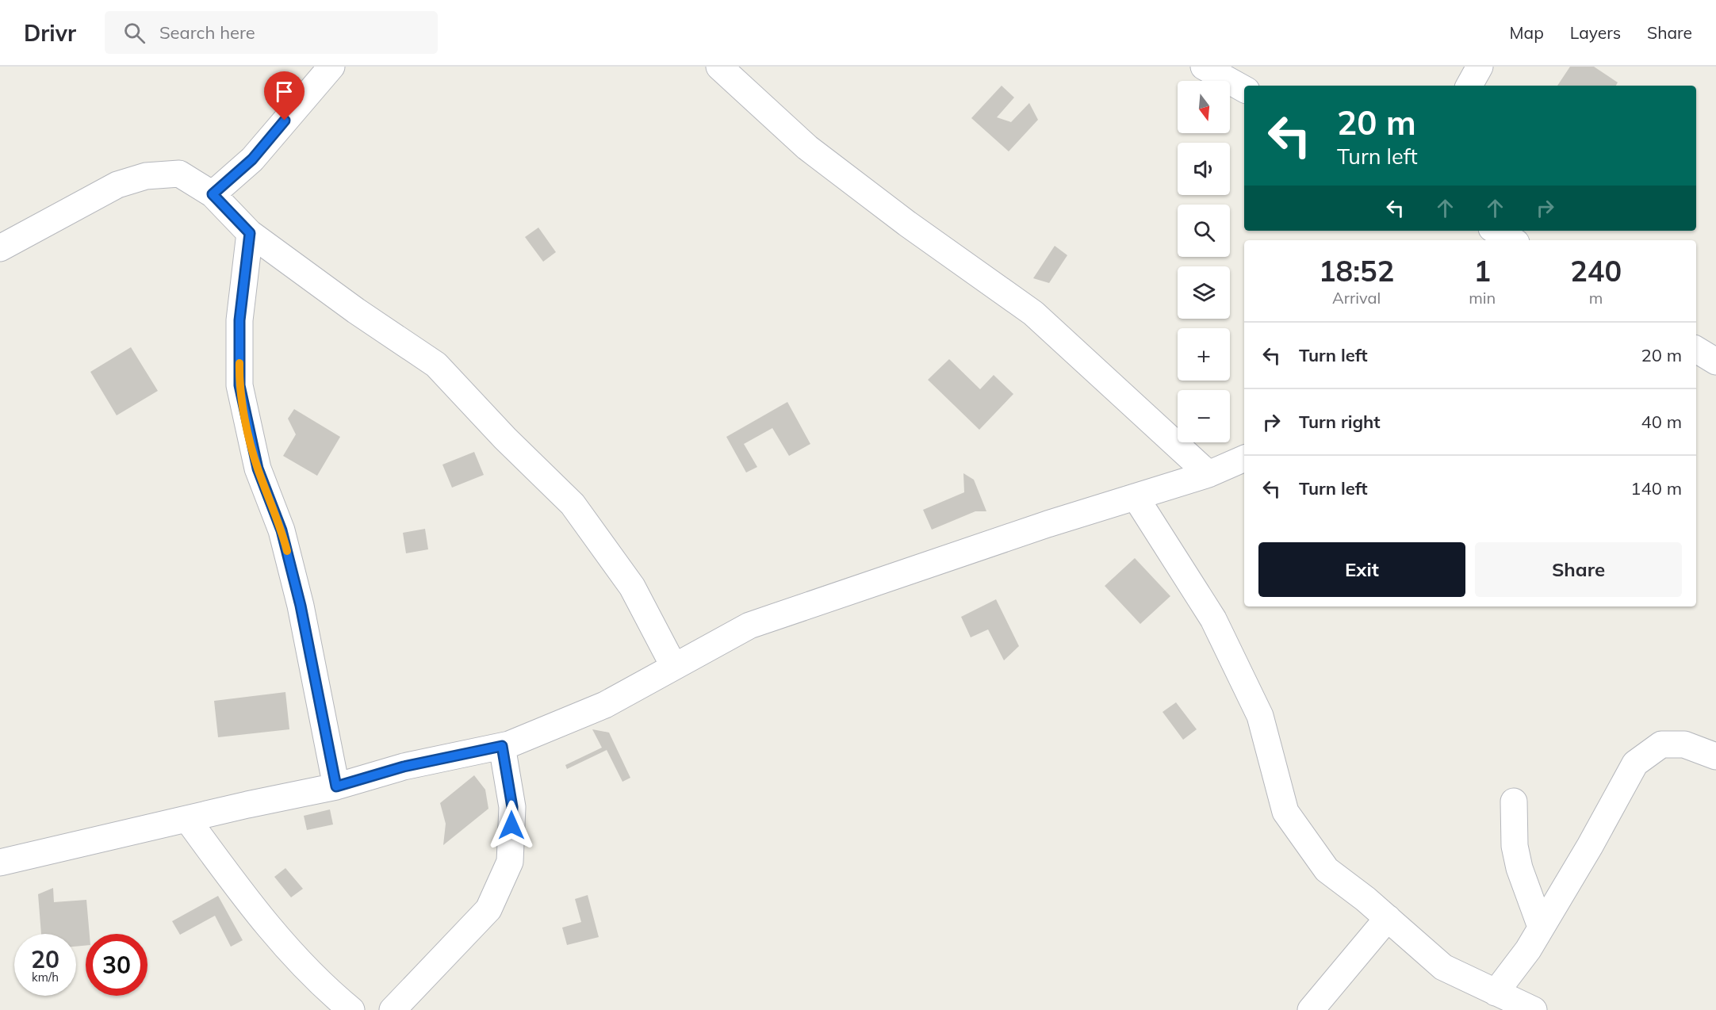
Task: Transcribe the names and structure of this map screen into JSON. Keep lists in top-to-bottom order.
{
  "north": "bottom",
  "page": {
    "header": "Drivr",
    "search": "Search here",
    "nav": ["Map", "Layers", "Share"],
    "map_buttons": ["+", "−"],
    "turn": ["20 m", "Turn left"],
    "eta": [
      "18:52",
      "Arrival",
      "1",
      "min",
      "240",
      "m"
    ],
    "list": [
      {
        "name": "Turn left",
        "value": "20 m"
      },
      {
        "name": "Turn right",
        "value": "40 m"
      },
      {
        "name": "Turn left",
        "value": "140 m"
      }
    ],
    "buttons": ["Exit", "Share"],
    "speed": "20 km/h",
    "limit": "30"
  }
}
